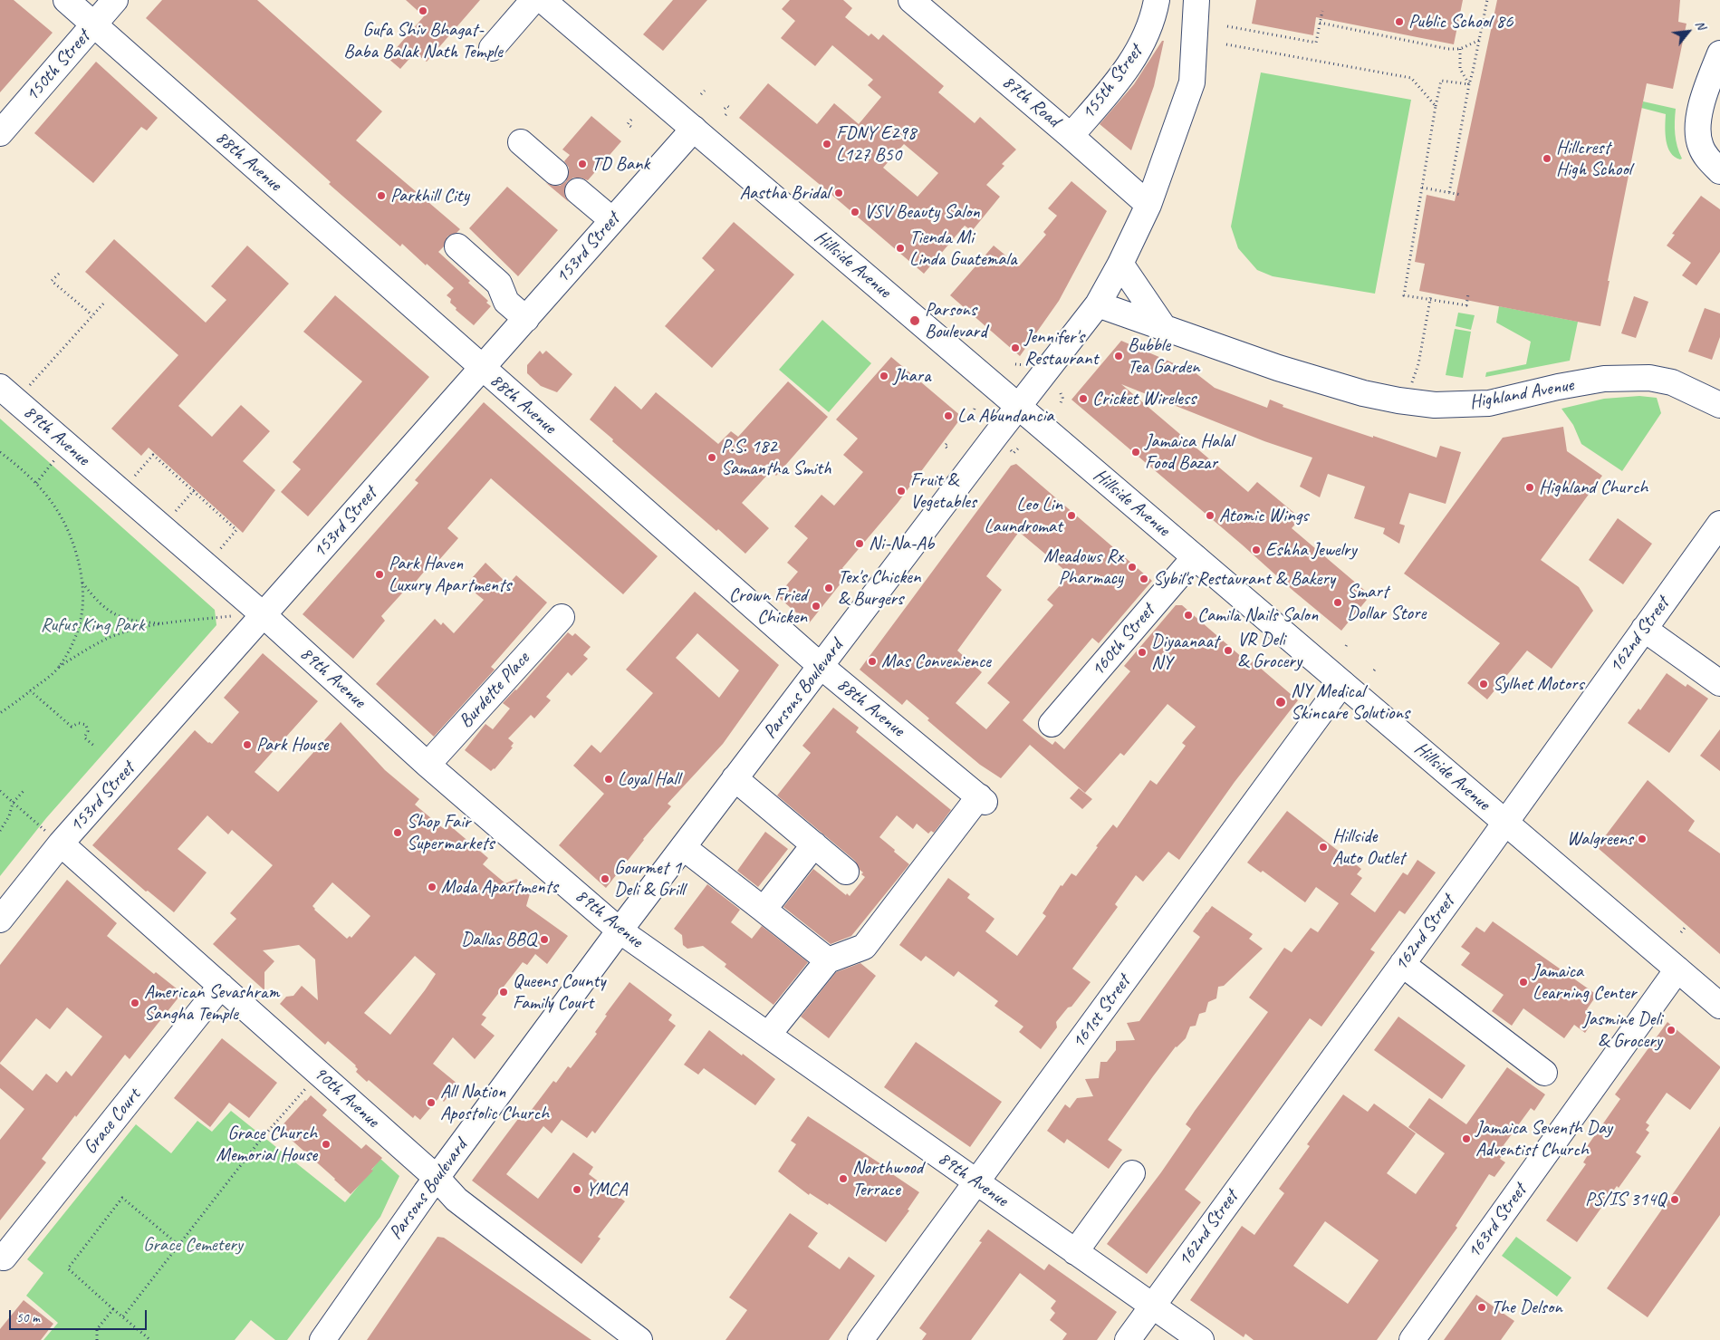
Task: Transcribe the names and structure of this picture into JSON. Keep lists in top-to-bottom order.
{
  "streets": {
    "street": [
      "150th Street",
      "155th Street",
      "87th Road",
      "88th Avenue",
      "153rd Street",
      "Hillside Avenue",
      "Highland Avenue",
      "89th Avenue",
      "162nd Street",
      "160th Street",
      "Parsons Boulevard",
      "Burdette Place",
      "161st Street",
      "90th Avenue",
      "Grace Court",
      "163rd Street"
    ]
  },
  "crossings": [
    ["150th Street", "88th Avenue"],
    ["155th Street", "87th Road"],
    ["87th Road", "Parsons Boulevard"],
    ["88th Avenue", "153rd Street"],
    ["88th Avenue", "Parsons Boulevard"],
    ["153rd Street", "Hillside Avenue"],
    ["153rd Street", "89th Avenue"],
    ["153rd Street", "90th Avenue"],
    ["Hillside Avenue", "162nd Street"],
    ["Hillside Avenue", "160th Street"],
    ["Hillside Avenue", "Parsons Boulevard"],
    ["Hillside Avenue", "161st Street"],
    ["Hillside Avenue", "163rd Street"],
    ["Highland Avenue", "Parsons Boulevard"],
    ["89th Avenue", "162nd Street"],
    ["89th Avenue", "Parsons Boulevard"],
    ["89th Avenue", "Burdette Place"],
    ["89th Avenue", "161st Street"],
    ["Parsons Boulevard", "90th Avenue"],
    ["90th Avenue", "Grace Court"]
  ],
  "parks": ["Rufus King Park", "Grace Cemetery"],
  "places": [
    "Gufa Shiv Bhagat- Baba Balak Nath Temple",
    "Public School 86",
    "FDNY E298 L127 B50",
    "Hillcrest High School",
    "TD Bank",
    "Aastha Bridal",
    "Parkhill City",
    "VSV Beauty Salon",
    "Tienda Mi Linda Guatemala",
    "Parsons Boulevard",
    "Jennifer's Restaurant",
    "Bubble Tea Garden",
    "Jhara",
    "Cricket Wireless",
    "La Abundancia",
    "Jamaica Halal Food Bazar",
    "P.S. 182 Samantha Smith",
    "Highland Church",
    "Fruit & Vegetables",
    "Leo Lin Laundromat",
    "Atomic Wings",
    "Ni-Na-Ab",
    "Eshha Jewelry",
    "Meadows Rx Pharmacy",
    "Park Haven Luxury Apartments",
    "Sybil's Restaurant & Bakery",
    "Tex's Chicken & Burgers",
    "Smart Dollar Store",
    "Crown Fried Chicken",
    "Camila Nails Salon",
    "VR Deli & Grocery",
    "Diyaanaat NY",
    "Mas Convenience",
    "Sylhet Motors",
    "NY Medical Skincare Solutions",
    "Park House",
    "Loyal Hall",
    "Shop Fair Supermarkets",
    "Walgreens",
    "Hillside Auto Outlet",
    "Gourmet 1 Deli & Grill",
    "Moda Apartments",
    "Dallas BBQ",
    "Jamaica Learning Center",
    "Queens County Family Court",
    "American Sevashram Sangha Temple",
    "Jasmine Deli & Grocery",
    "All Nation Apostolic Church",
    "Jamaica Seventh Day Adventist Church",
    "Grace Church Memorial House",
    "Northwood Terrace",
    "YMCA",
    "PS/IS 314Q",
    "The Delson"
  ],
  "scale_bar": "50 m",
  "north": "top right"
}
